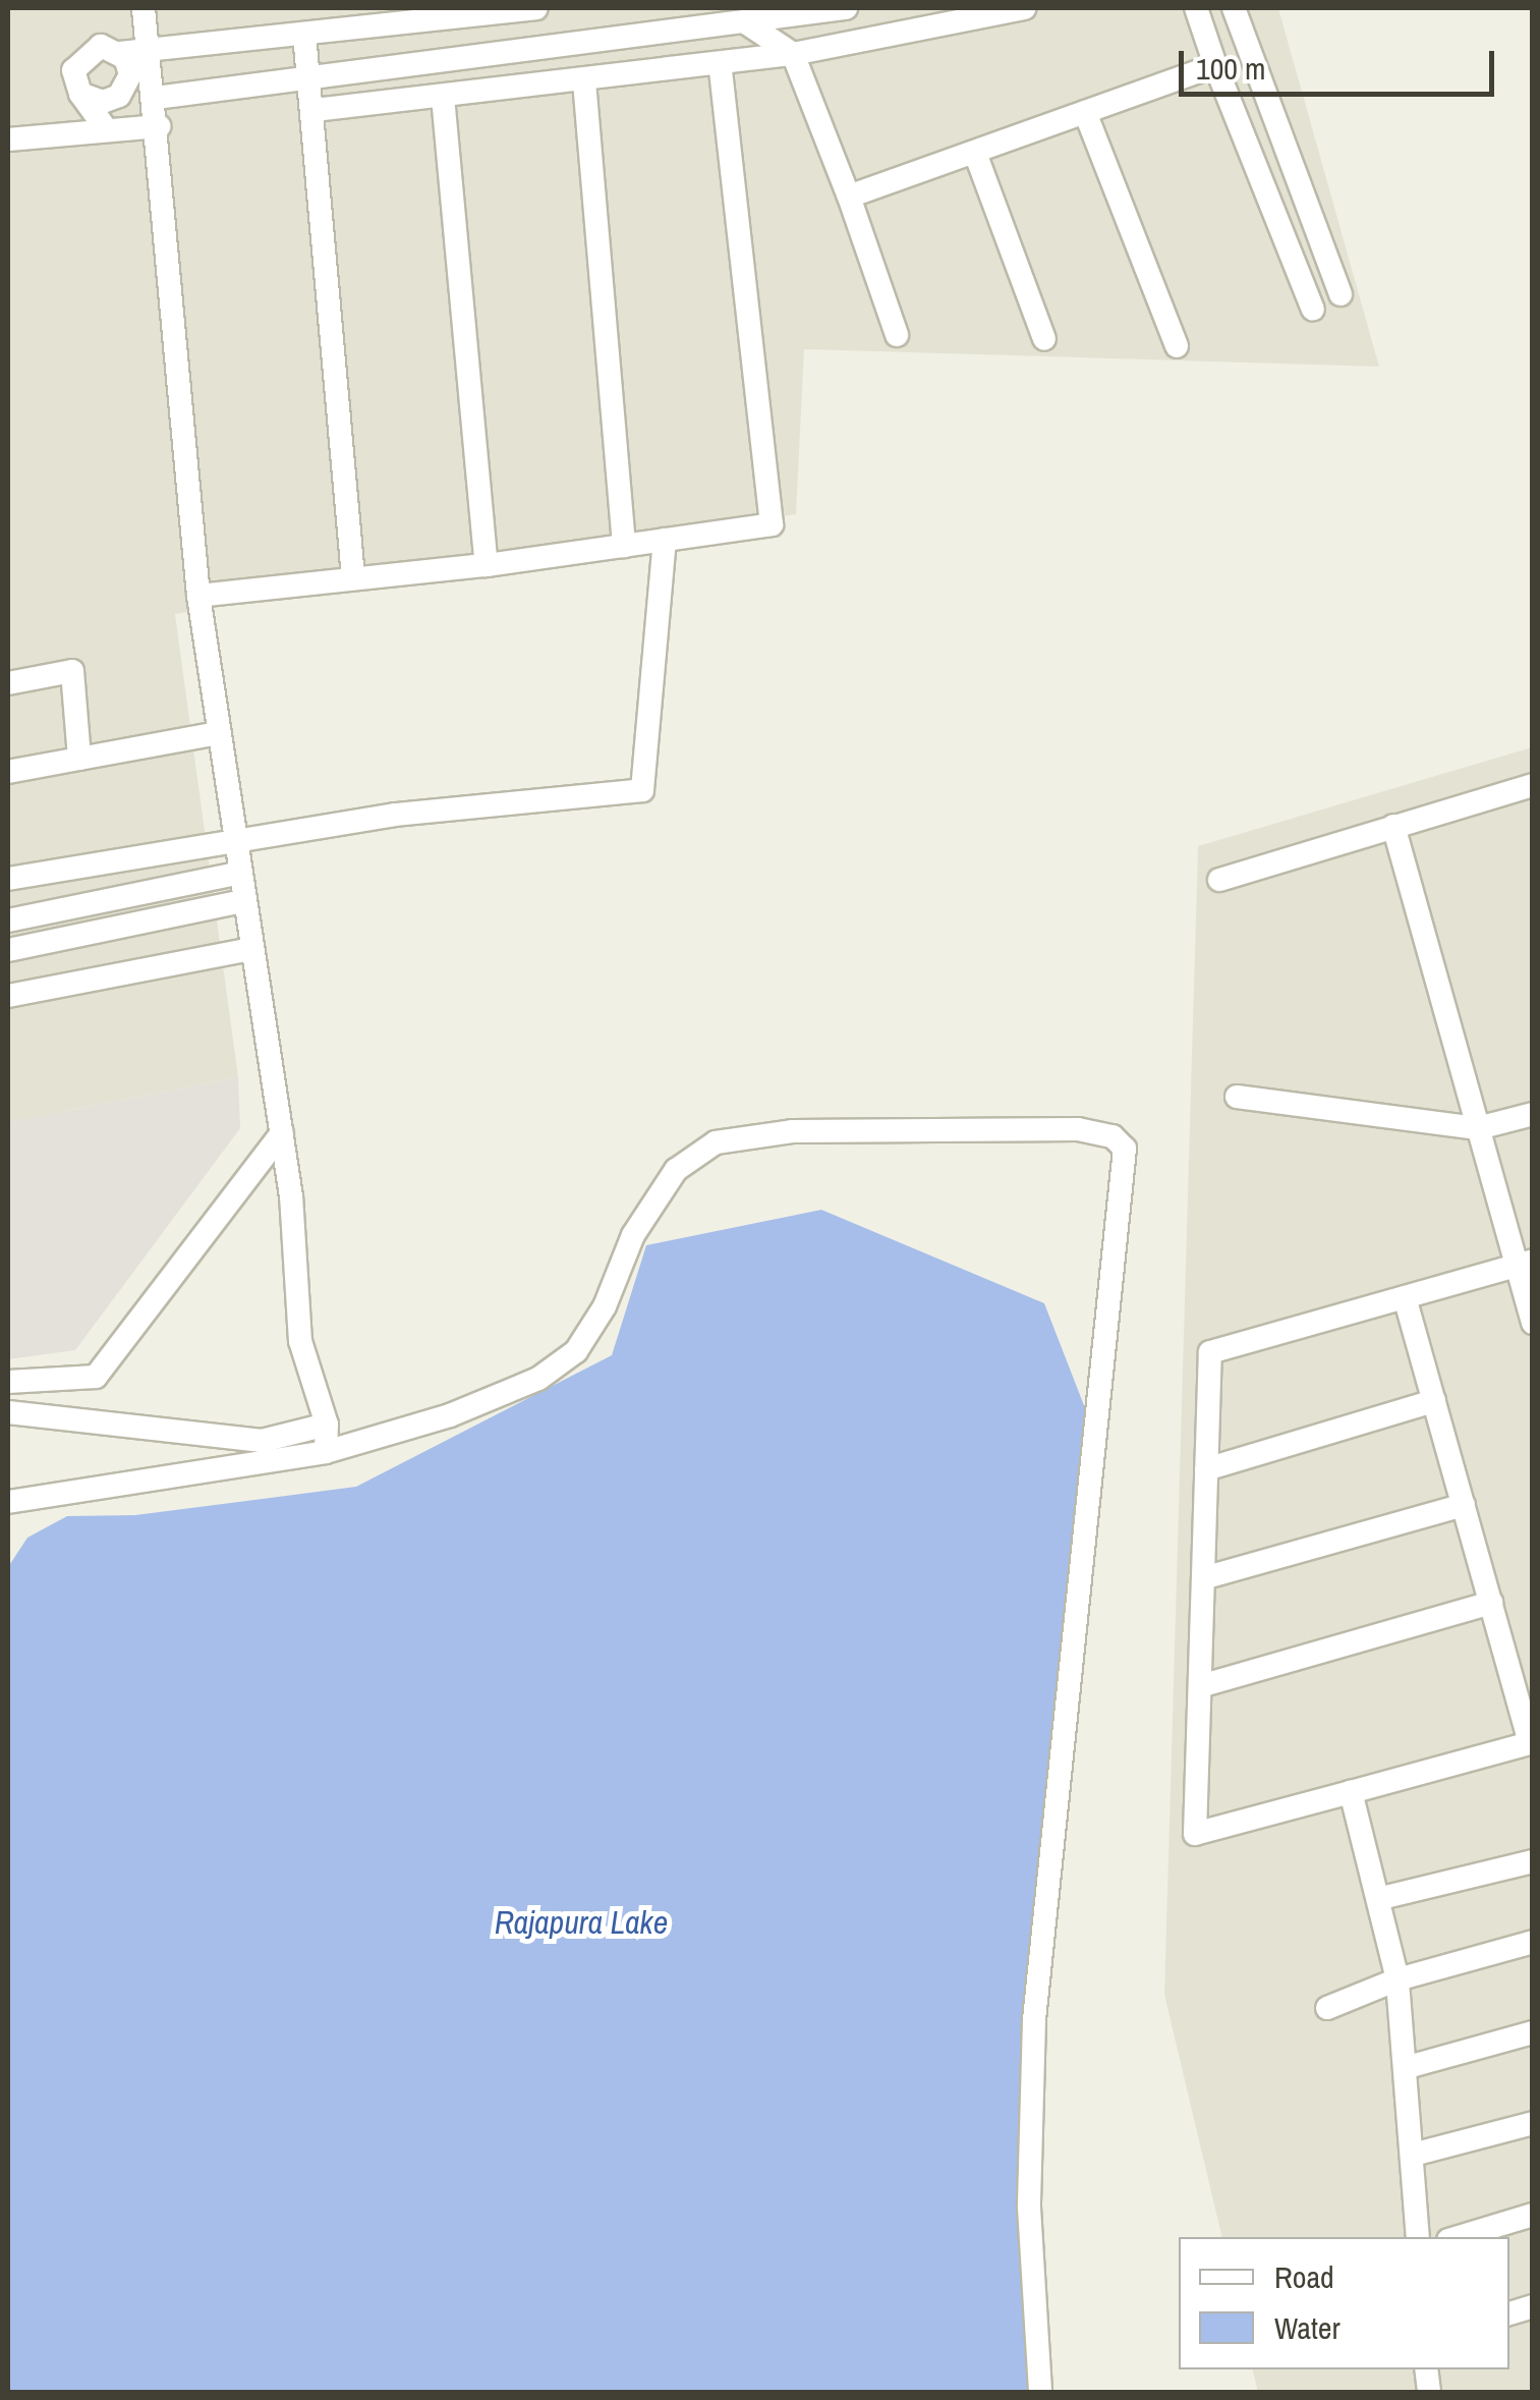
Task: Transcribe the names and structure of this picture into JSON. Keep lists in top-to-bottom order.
{
  "water": ["Rajapura Lake"],
  "legend": ["Road", "Water"],
  "scale_bar": "100 m"
}
